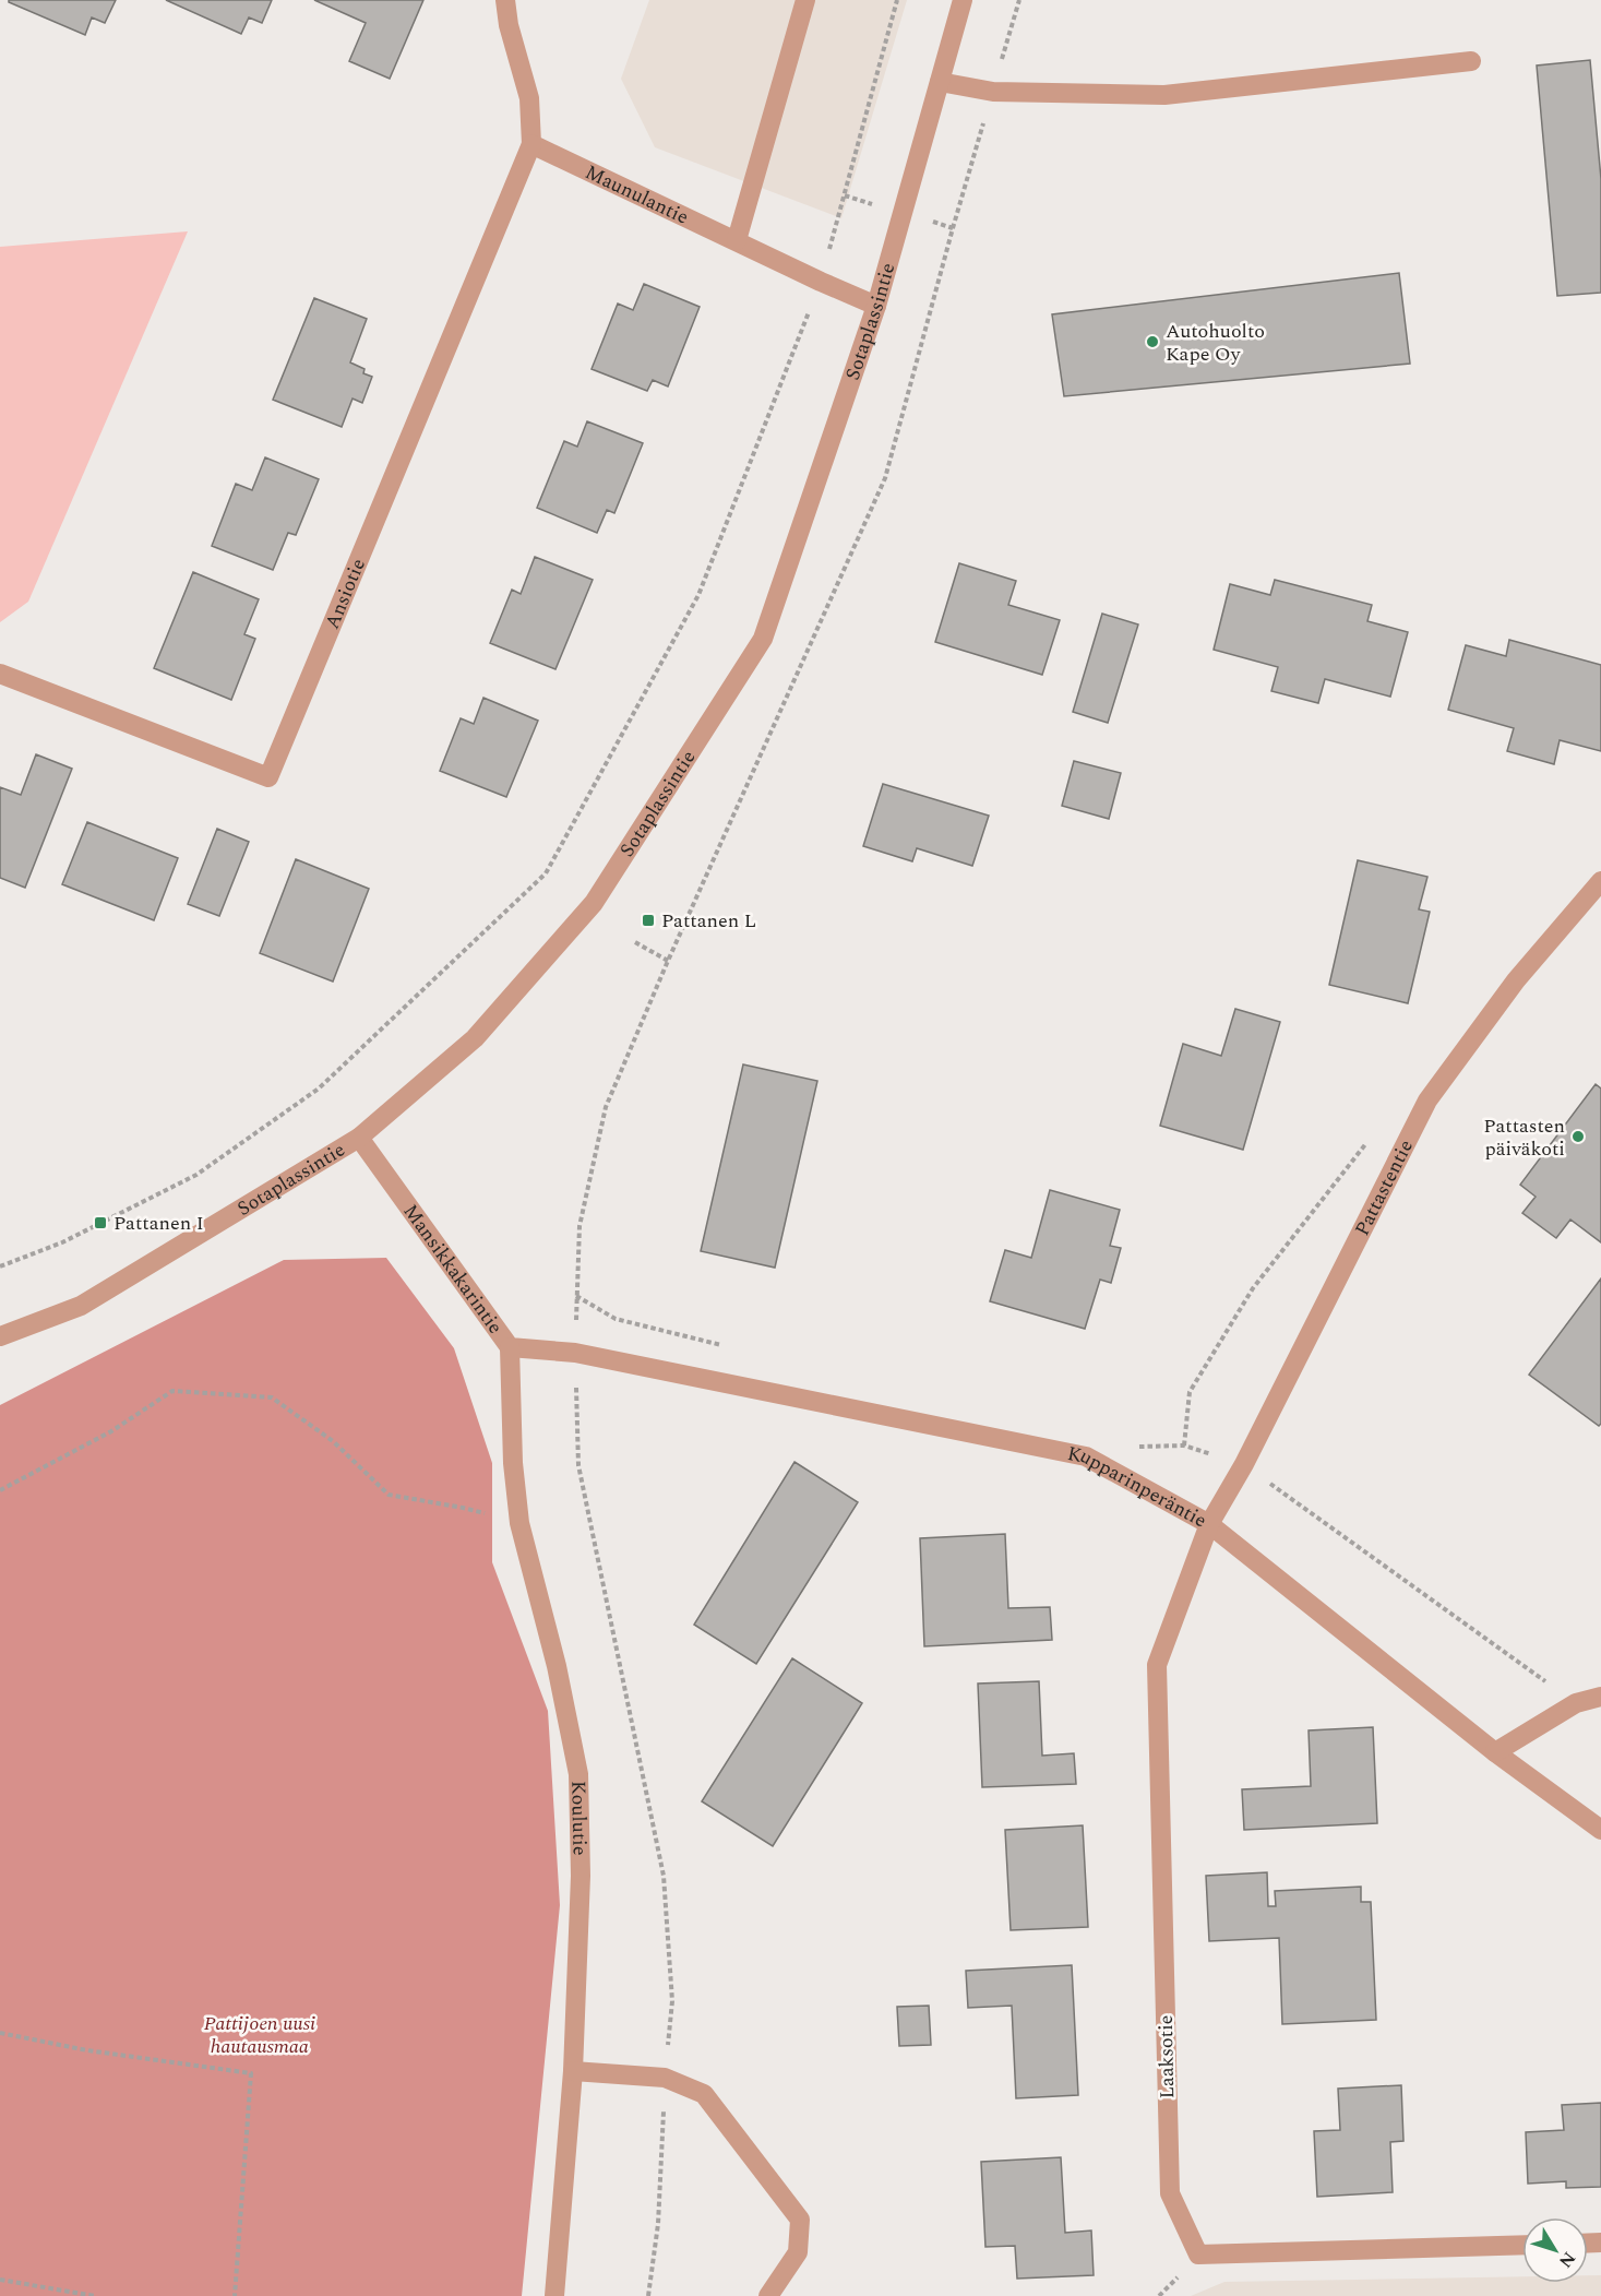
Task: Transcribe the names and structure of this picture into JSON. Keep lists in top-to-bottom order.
{
  "streets": {
    "street": [
      "Maunulantie",
      "Sotaplassintie",
      "Ansiotie",
      "Pattastentie",
      "Mansikkakarintie",
      "Kupparinperäntie",
      "Koulutie",
      "Laaksotie"
    ]
  },
  "crossings": [
    ["Maunulantie", "Sotaplassintie"],
    ["Maunulantie", "Ansiotie"],
    ["Sotaplassintie", "Mansikkakarintie"],
    ["Pattastentie", "Kupparinperäntie"],
    ["Pattastentie", "Laaksotie"],
    ["Mansikkakarintie", "Kupparinperäntie"],
    ["Mansikkakarintie", "Koulutie"],
    ["Kupparinperäntie", "Laaksotie"]
  ],
  "parks": ["Pattijoen uusi hautausmaa"],
  "places": {
    "other": ["Autohuolto Kape Oy", "Pattasten päiväkoti"],
    "transit": ["Pattanen L", "Pattanen I"]
  },
  "north": "bottom right"
}
